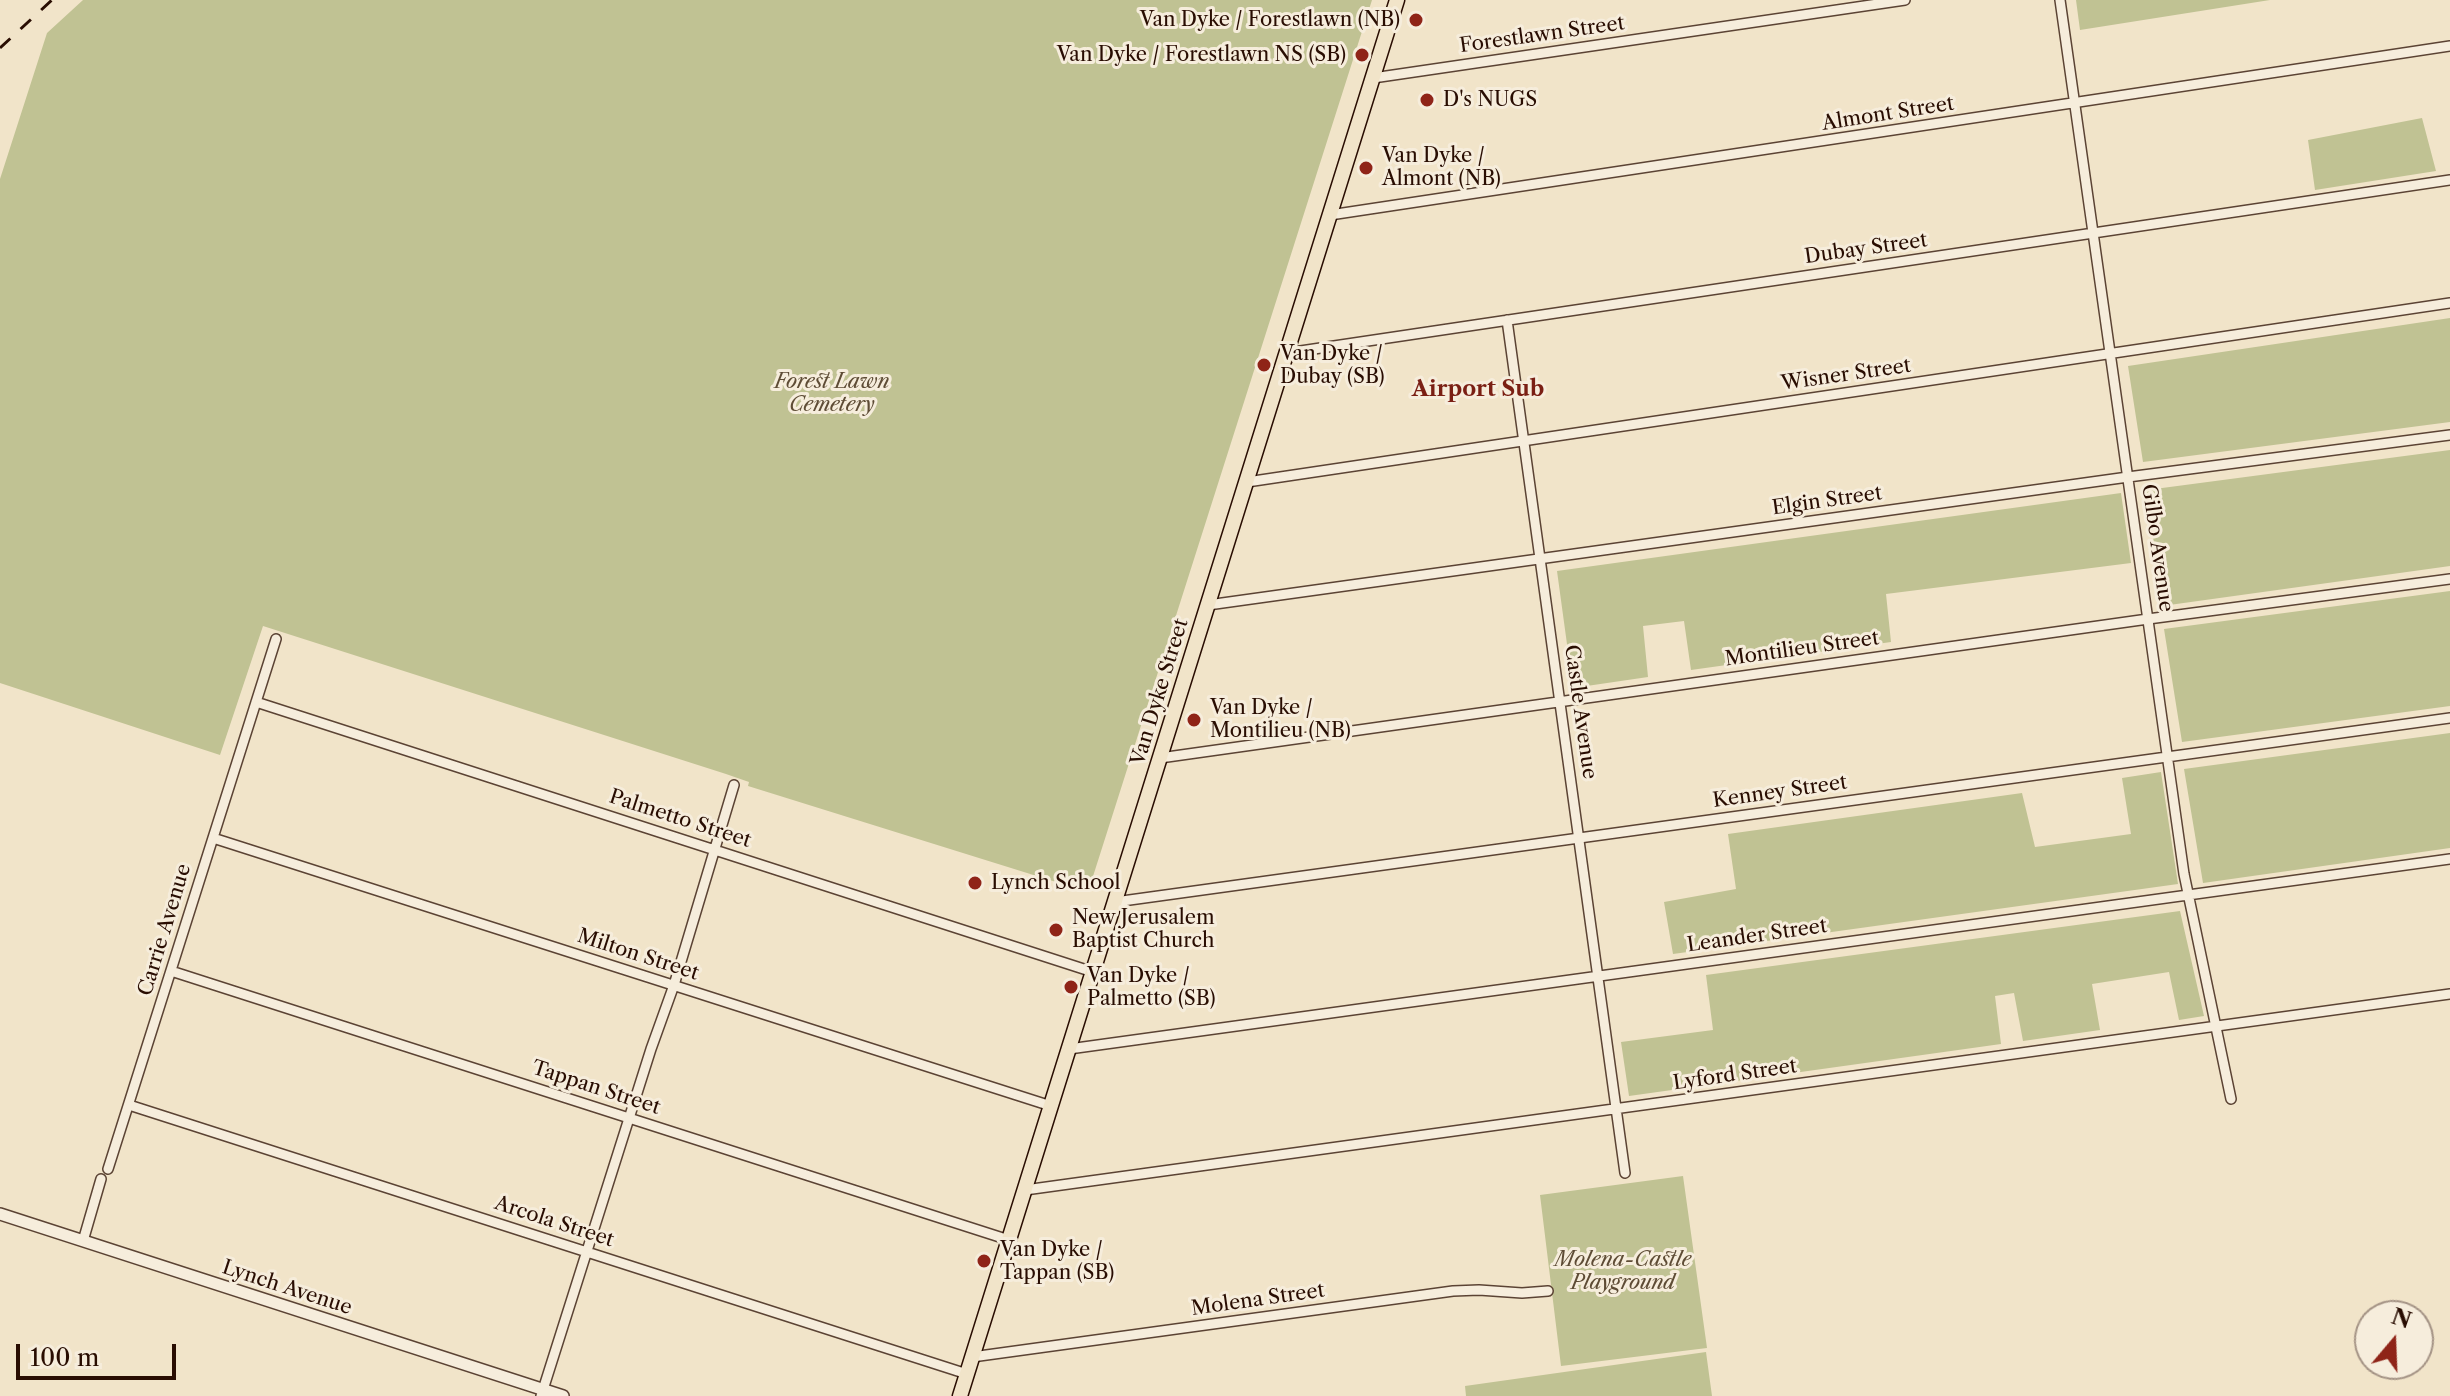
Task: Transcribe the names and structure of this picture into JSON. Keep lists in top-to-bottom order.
{
  "streets": {
    "main road": ["Van Dyke Street"],
    "street": [
      "Forestlawn Street",
      "Almont Street",
      "Dubay Street",
      "Wisner Street",
      "Elgin Street",
      "Gilbo Avenue",
      "Montilieu Street",
      "Castle Avenue",
      "Kenney Street",
      "Palmetto Street",
      "Carrie Avenue",
      "Leander Street",
      "Milton Street",
      "Lyford Street",
      "Tappan Street",
      "Arcola Street",
      "Lynch Avenue",
      "Molena Street"
    ]
  },
  "crossings": [
    ["Forestlawn Street", "Van Dyke Street"],
    ["Almont Street", "Gilbo Avenue"],
    ["Almont Street", "Van Dyke Street"],
    ["Dubay Street", "Gilbo Avenue"],
    ["Dubay Street", "Van Dyke Street"],
    ["Dubay Street", "Castle Avenue"],
    ["Wisner Street", "Gilbo Avenue"],
    ["Wisner Street", "Van Dyke Street"],
    ["Wisner Street", "Castle Avenue"],
    ["Elgin Street", "Gilbo Avenue"],
    ["Elgin Street", "Van Dyke Street"],
    ["Elgin Street", "Castle Avenue"],
    ["Gilbo Avenue", "Montilieu Street"],
    ["Gilbo Avenue", "Kenney Street"],
    ["Gilbo Avenue", "Leander Street"],
    ["Gilbo Avenue", "Lyford Street"],
    ["Montilieu Street", "Van Dyke Street"],
    ["Montilieu Street", "Castle Avenue"],
    ["Van Dyke Street", "Kenney Street"],
    ["Van Dyke Street", "Palmetto Street"],
    ["Van Dyke Street", "Leander Street"],
    ["Van Dyke Street", "Milton Street"],
    ["Van Dyke Street", "Lyford Street"],
    ["Van Dyke Street", "Tappan Street"],
    ["Van Dyke Street", "Arcola Street"],
    ["Van Dyke Street", "Molena Street"],
    ["Castle Avenue", "Kenney Street"],
    ["Castle Avenue", "Leander Street"],
    ["Castle Avenue", "Lyford Street"],
    ["Palmetto Street", "Carrie Avenue"],
    ["Carrie Avenue", "Milton Street"],
    ["Carrie Avenue", "Tappan Street"],
    ["Carrie Avenue", "Arcola Street"]
  ],
  "districts": ["Airport Sub"],
  "parks": ["Forest Lawn Cemetery", "Molena-Castle Playground"],
  "places": [
    "Van Dyke / Forestlawn (NB)",
    "Van Dyke / Forestlawn NS (SB)",
    "D's NUGS",
    "Van Dyke / Almont (NB)",
    "Van Dyke / Dubay (SB)",
    "Van Dyke / Montilieu (NB)",
    "Lynch School",
    "New Jerusalem Baptist Church",
    "Van Dyke / Palmetto (SB)",
    "Van Dyke / Tappan (SB)"
  ],
  "scale_bar": "100 m",
  "north": "top"
}
